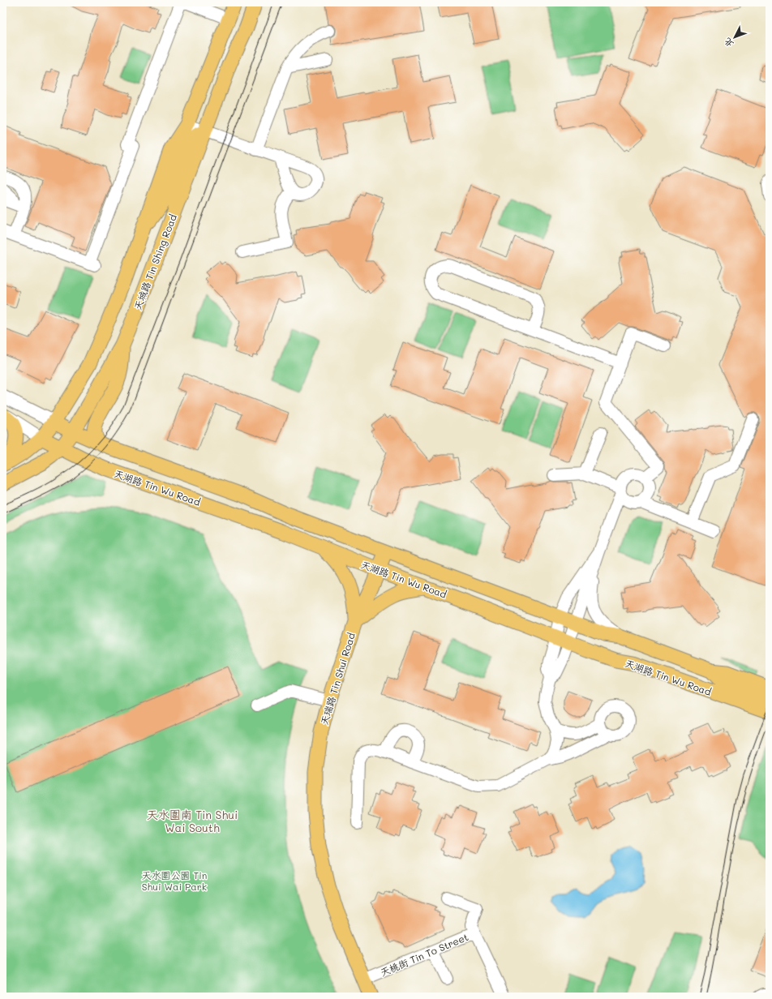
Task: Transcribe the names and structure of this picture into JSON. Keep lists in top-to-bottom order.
{
  "streets": {
    "main road": ["天城路 Tin Shing Road", "天湖路 Tin Wu Road", "天瑞路 Tin Shui Road"],
    "street": ["天桃街 Tin To Street"]
  },
  "crossings": [
    ["天城路 Tin Shing Road", "天湖路 Tin Wu Road"],
    ["天湖路 Tin Wu Road", "天瑞路 Tin Shui Road"],
    ["天瑞路 Tin Shui Road", "天桃街 Tin To Street"]
  ],
  "districts": ["天水圍南 Tin Shui Wai South"],
  "parks": ["天水圍公園 Tin Shui Wai Park"],
  "north": "bottom left"
}
